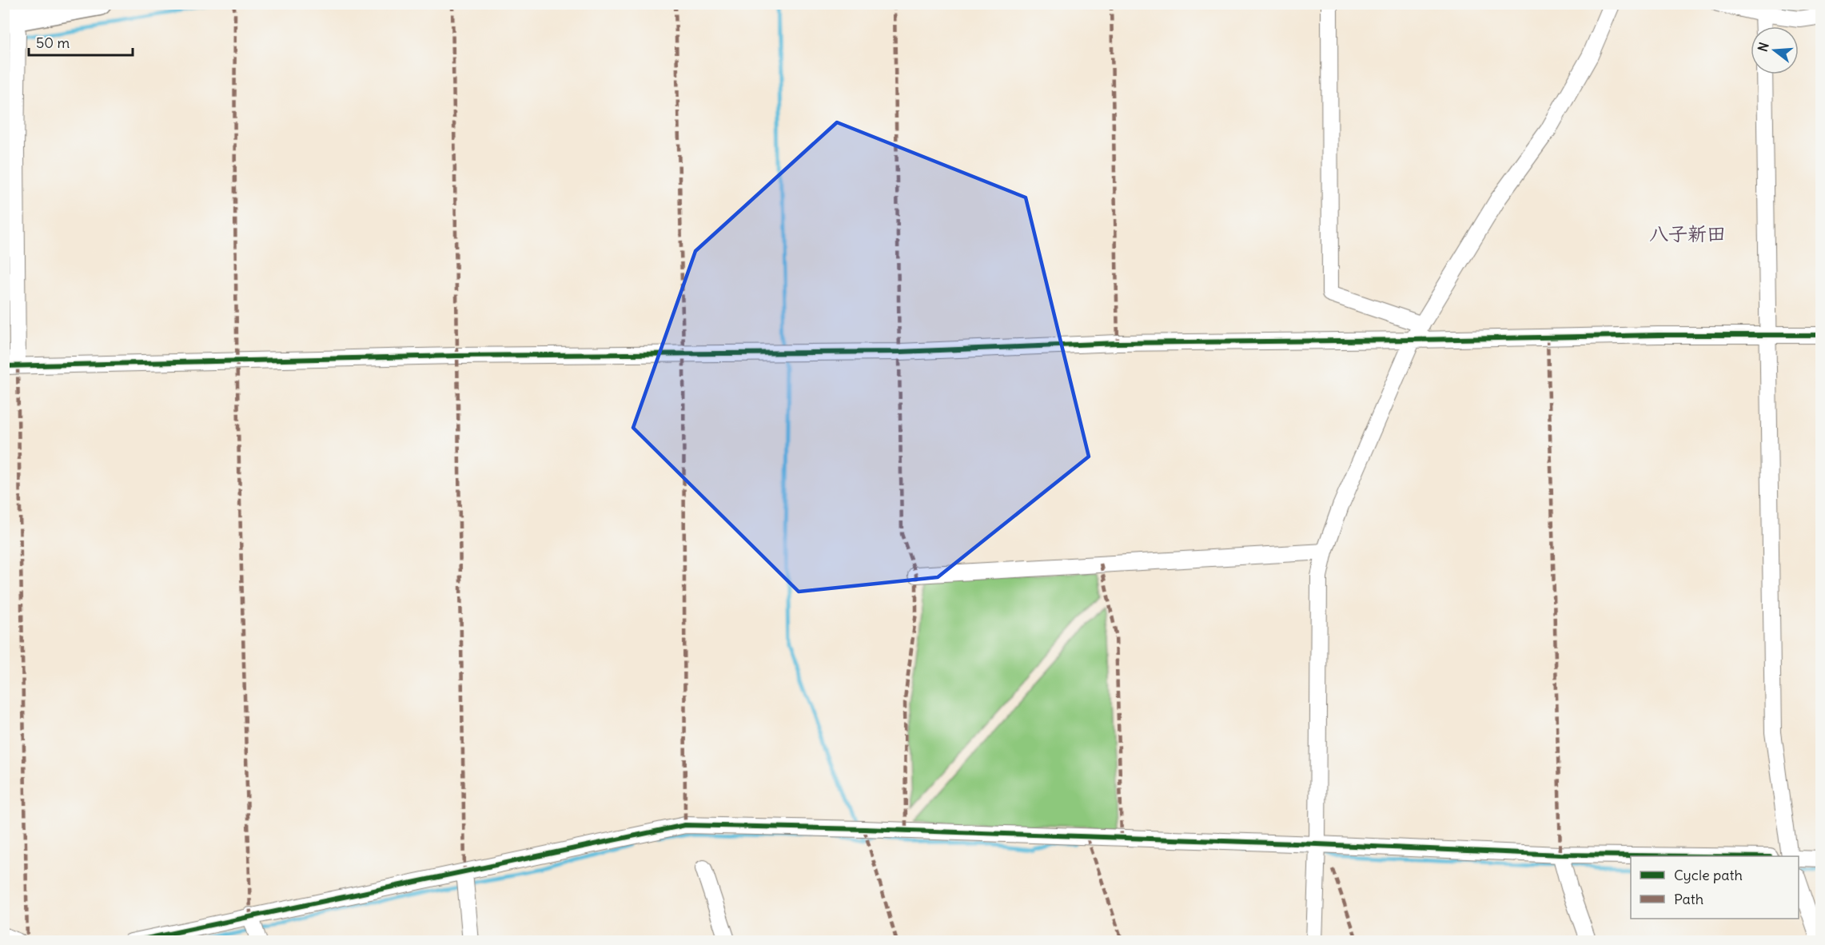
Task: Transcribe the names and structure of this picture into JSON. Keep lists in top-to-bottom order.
{
  "districts": ["八子新田"],
  "legend": ["Cycle path", "Path"],
  "scale_bar": "50 m",
  "north": "left"
}
